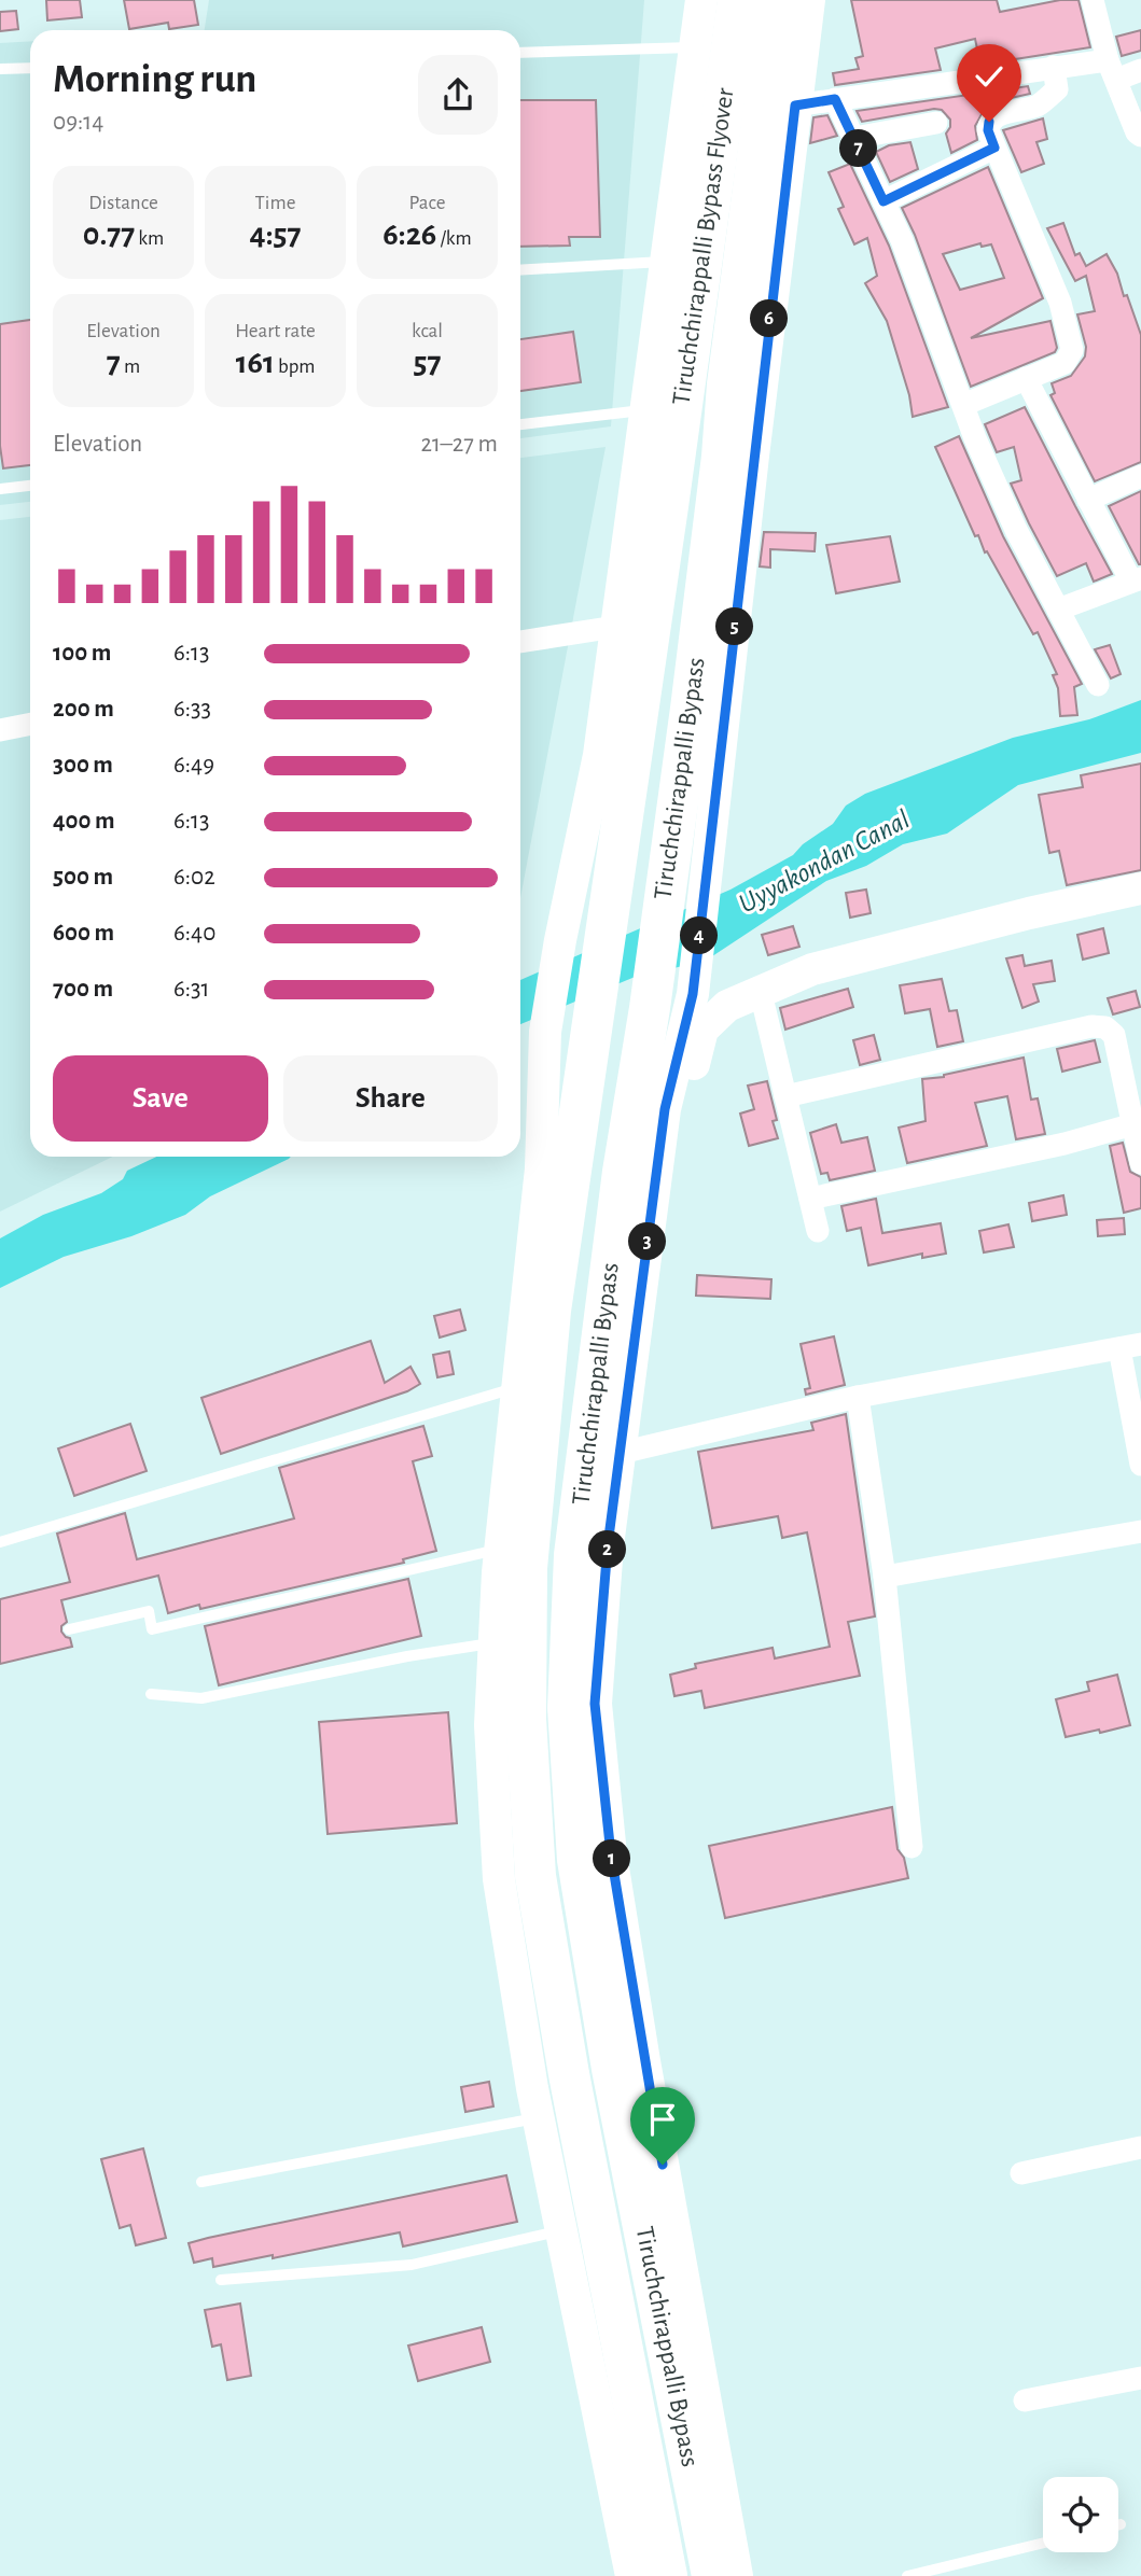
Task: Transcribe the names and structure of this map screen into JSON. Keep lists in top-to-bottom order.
{
  "streets": {
    "highway": ["Tiruchchirappalli Bypass Flyover", "Tiruchchirappalli Bypass"]
  },
  "crossings": [
    ["Tiruchchirappalli Bypass Flyover", "Tiruchchirappalli Bypass"]
  ],
  "water": ["Uyyakondan Canal"],
  "page": {
    "heading": ["Morning run", "09:14"],
    "pins": [
      "7",
      "6",
      "5",
      "4",
      "3",
      "2",
      "1"
    ],
    "stats": [
      ["Distance", "0.77 km"],
      ["Time", "4:57"],
      ["Pace", "6:26 /km"],
      ["Elevation", "7 m"],
      ["Heart rate", "161 bpm"],
      ["kcal", "57"]
    ],
    "chart": ["Elevation", "21–27 m"],
    "list": [
      {
        "name": "100 m",
        "note": "6:13"
      },
      {
        "name": "200 m",
        "note": "6:33"
      },
      {
        "name": "300 m",
        "note": "6:49"
      },
      {
        "name": "400 m",
        "note": "6:13"
      },
      {
        "name": "500 m",
        "note": "6:02"
      },
      {
        "name": "600 m",
        "note": "6:40"
      },
      {
        "name": "700 m",
        "note": "6:31"
      }
    ],
    "buttons": ["Save", "Share"]
  }
}
